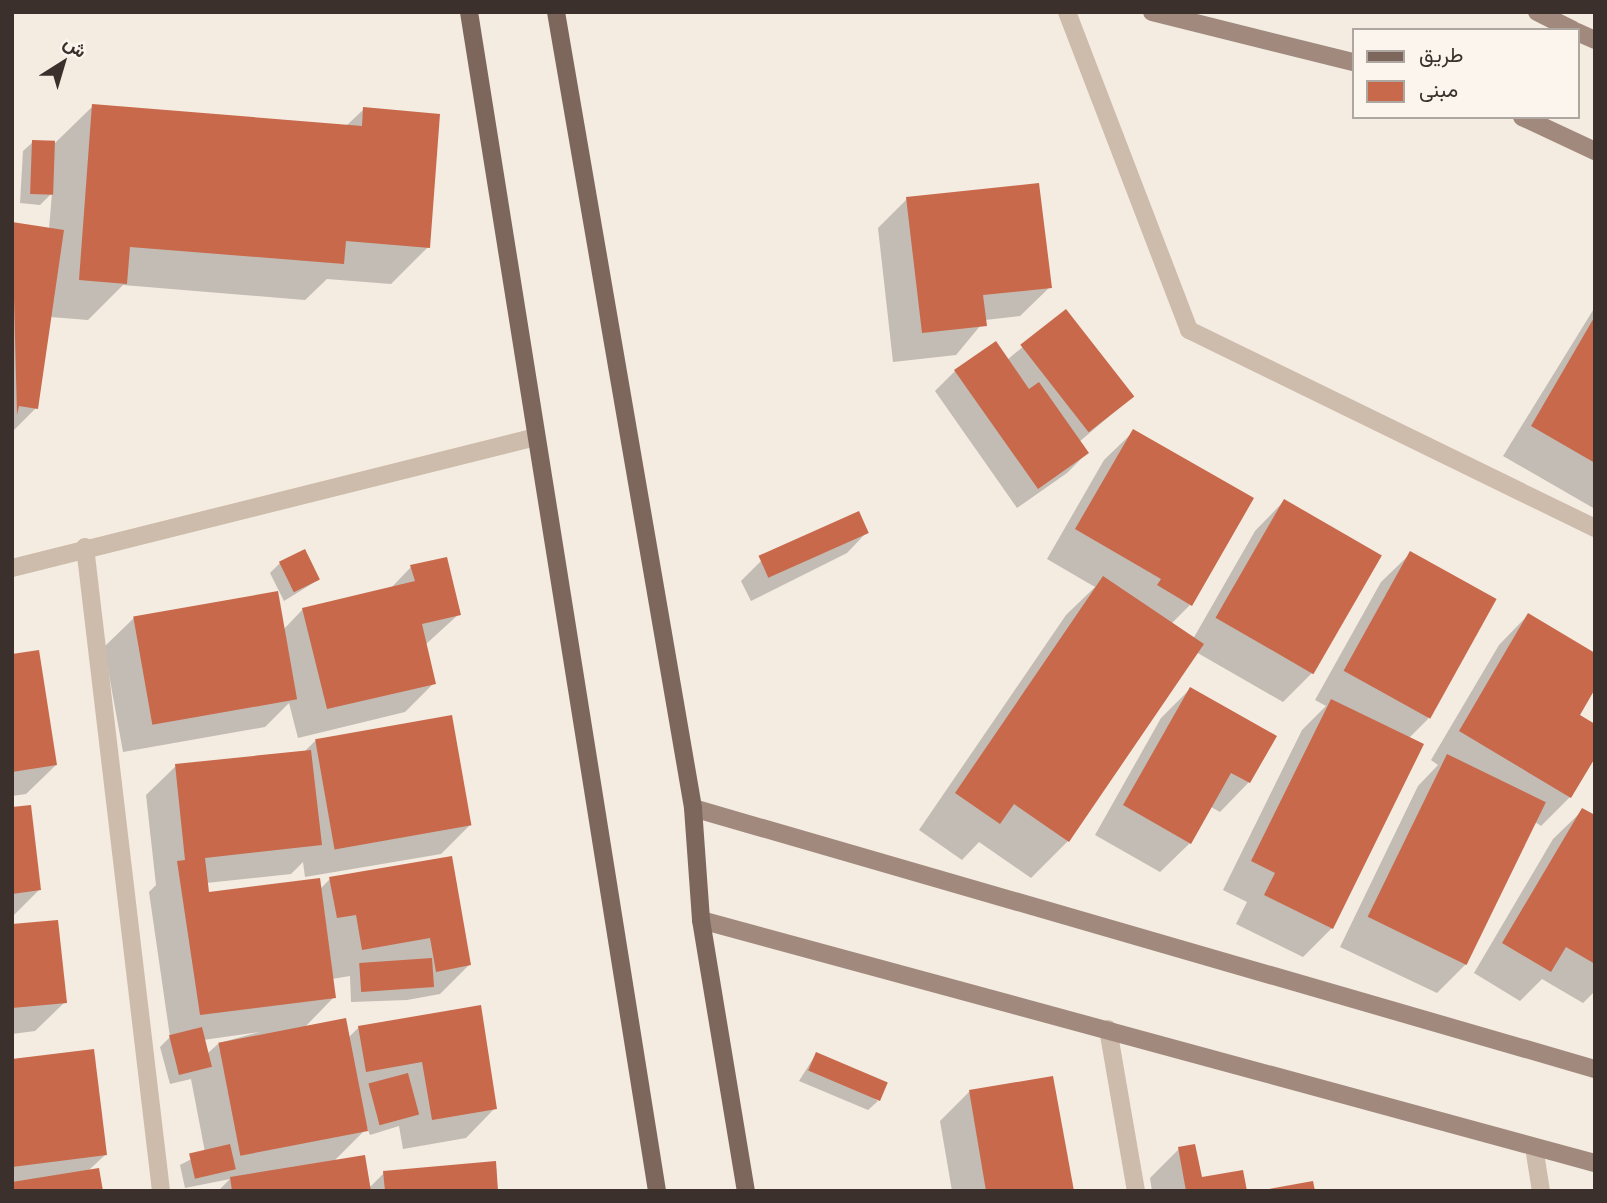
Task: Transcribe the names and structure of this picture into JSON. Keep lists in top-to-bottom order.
{
  "legend": ["طريق", "مبنى"],
  "north": "top right"
}
